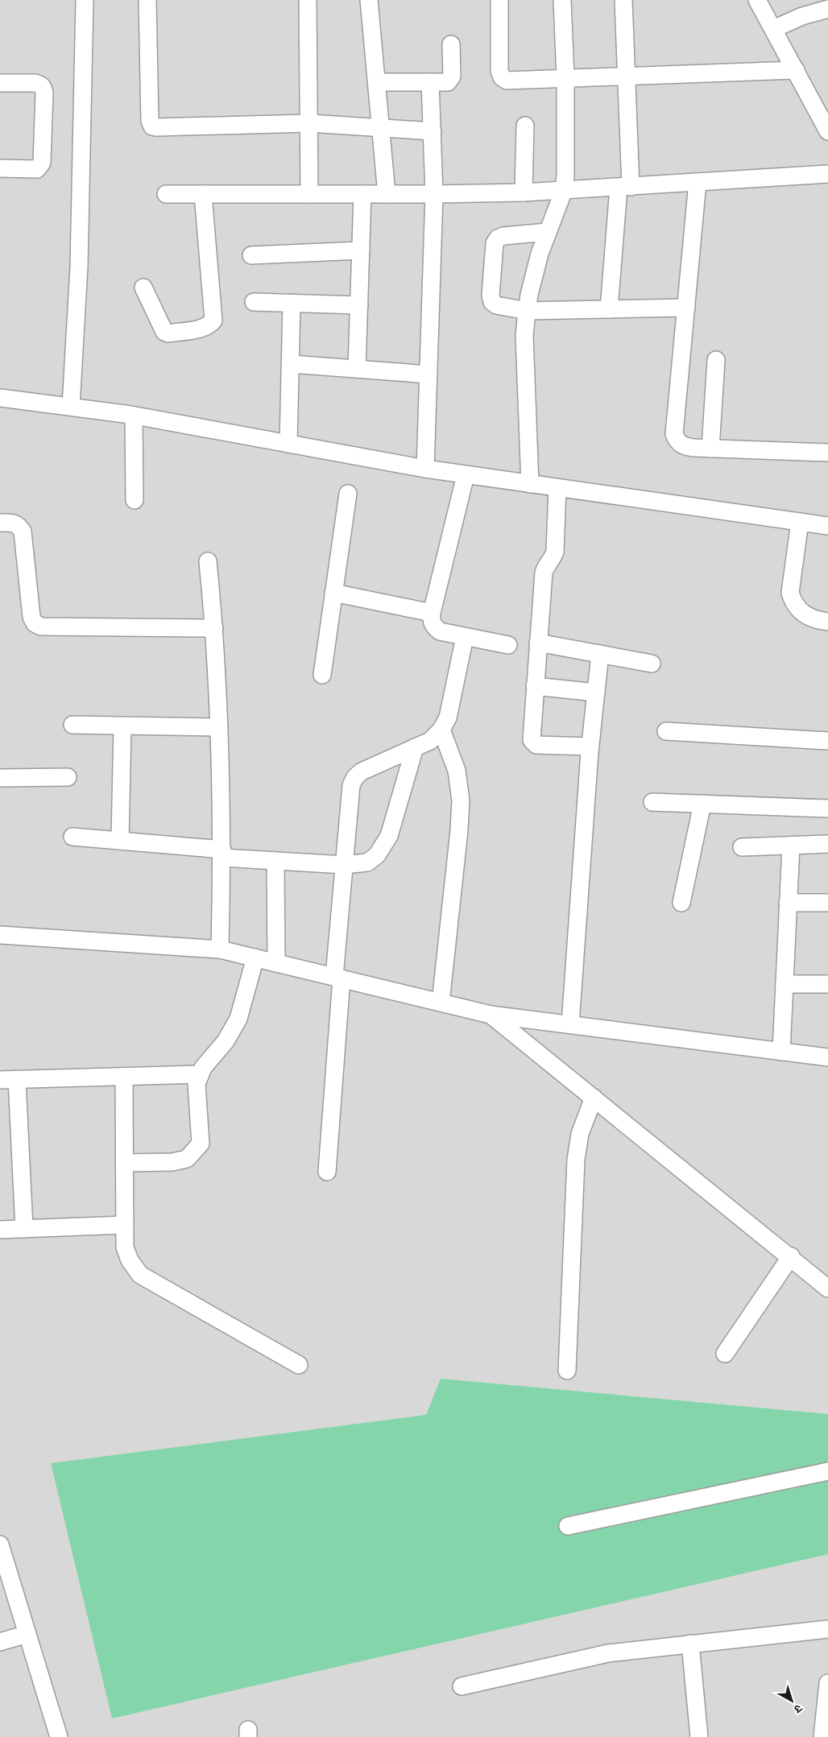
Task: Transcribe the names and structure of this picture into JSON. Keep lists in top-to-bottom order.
{
  "north": "bottom right"
}
